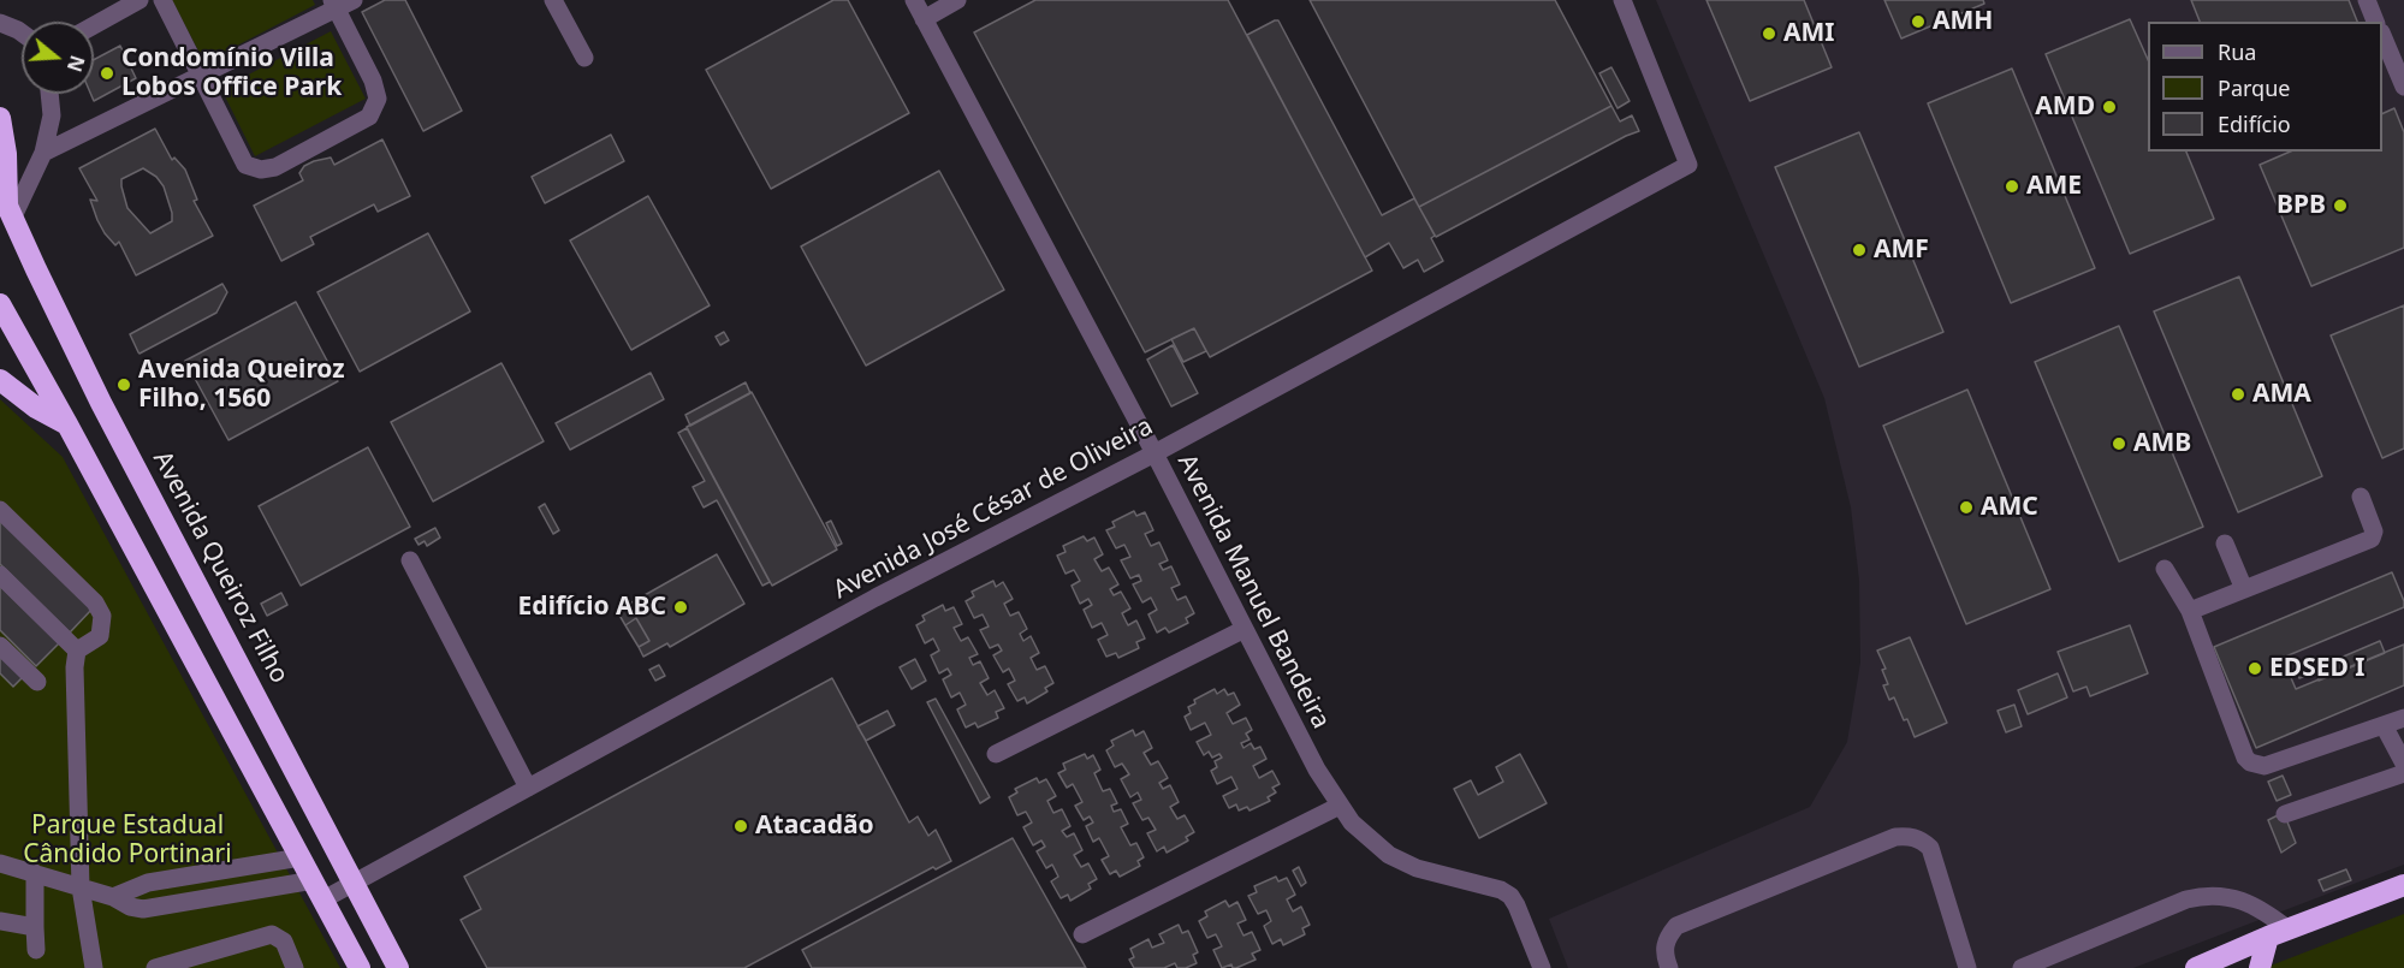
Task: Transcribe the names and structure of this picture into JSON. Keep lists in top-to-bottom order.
{
  "streets": {
    "highway": ["Avenida Queiroz Filho"],
    "street": ["Avenida José César de Oliveira", "Avenida Manuel Bandeira"]
  },
  "crossings": [
    ["Avenida José César de Oliveira", "Avenida Queiroz Filho"],
    ["Avenida José César de Oliveira", "Avenida Manuel Bandeira"]
  ],
  "parks": ["Parque Estadual Cândido Portinari"],
  "places": [
    "AMH",
    "AMI",
    "Condomínio Villa Lobos Office Park",
    "AMD",
    "AME",
    "BPB",
    "AMF",
    "Avenida Queiroz Filho, 1560",
    "AMA",
    "AMB",
    "AMC",
    "Edifício ABC",
    "EDSED I",
    "Atacadão"
  ],
  "legend": ["Rua", "Parque", "Edifício"],
  "north": "right"
}
